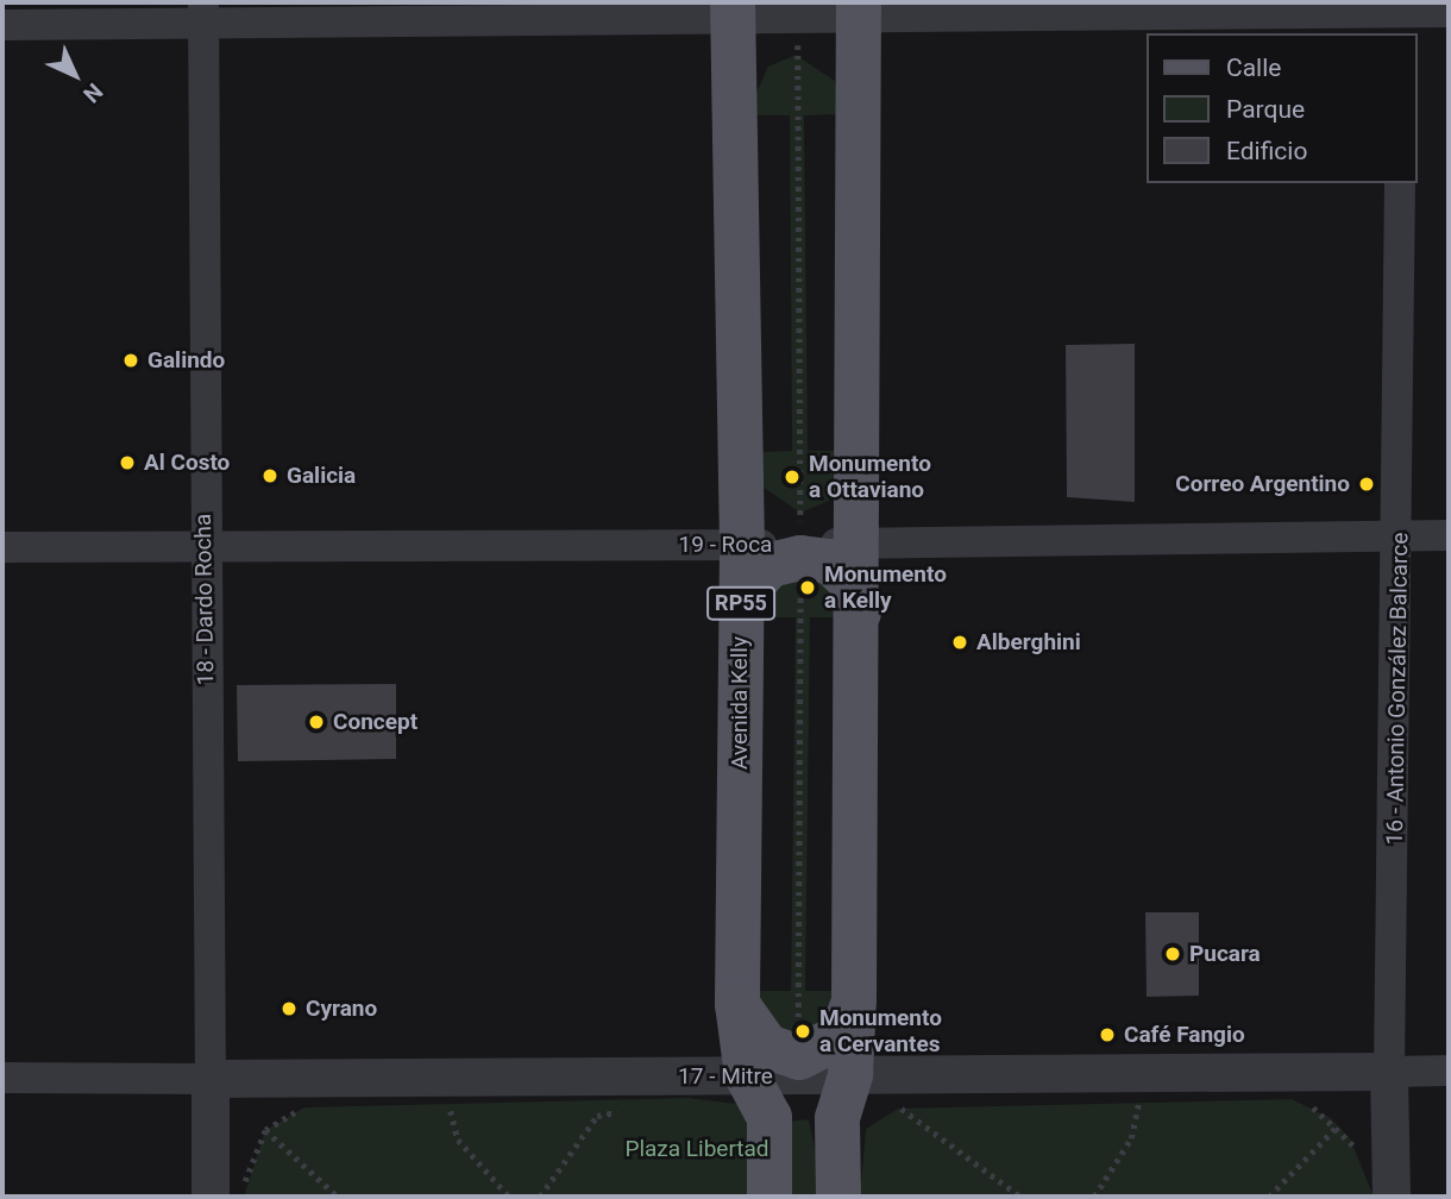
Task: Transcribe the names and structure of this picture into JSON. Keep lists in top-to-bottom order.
{
  "streets": {
    "main road": ["RP55", "Avenida Kelly"],
    "street": [
      "19 - Roca",
      "18 - Dardo Rocha",
      "16 - Antonio González Balcarce",
      "17 - Mitre"
    ]
  },
  "crossings": [
    ["19 - Roca", "18 - Dardo Rocha"],
    ["19 - Roca", "16 - Antonio González Balcarce"],
    ["19 - Roca", "Avenida Kelly"],
    ["18 - Dardo Rocha", "17 - Mitre"],
    ["16 - Antonio González Balcarce", "17 - Mitre"],
    ["Avenida Kelly", "17 - Mitre"]
  ],
  "parks": ["Plaza Libertad"],
  "places": [
    "Galindo",
    "Al Costo",
    "Galicia",
    "Monumento a Ottaviano",
    "Correo Argentino",
    "Monumento a Kelly",
    "Alberghini",
    "Concept",
    "Pucara",
    "Cyrano",
    "Monumento a Cervantes",
    "Café Fangio"
  ],
  "legend": ["Calle", "Parque", "Edificio"],
  "north": "bottom right"
}
